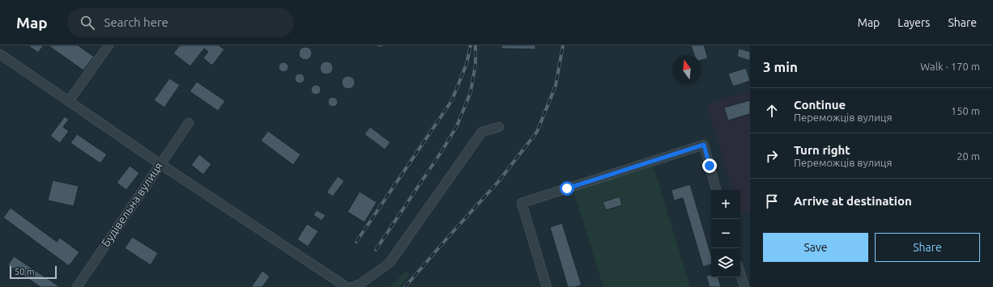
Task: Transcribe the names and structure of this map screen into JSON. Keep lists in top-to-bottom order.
{
  "streets": {
    "street": ["Будівельна вулиця"]
  },
  "scale_bar": "50 m",
  "north": "top",
  "page": {
    "header": "Map",
    "search": "Search here",
    "nav": ["Map", "Layers", "Share"],
    "heading": ["3 min", "Walk · 170 m"],
    "list": [
      ["Continue", "Переможців вулиця", "150 m"],
      ["Turn right", "Переможців вулиця", "20 m"],
      "Arrive at destination"
    ],
    "map_buttons": ["+", "−"],
    "buttons": ["Save", "Share"],
    "scale": "50 m"
  }
}
